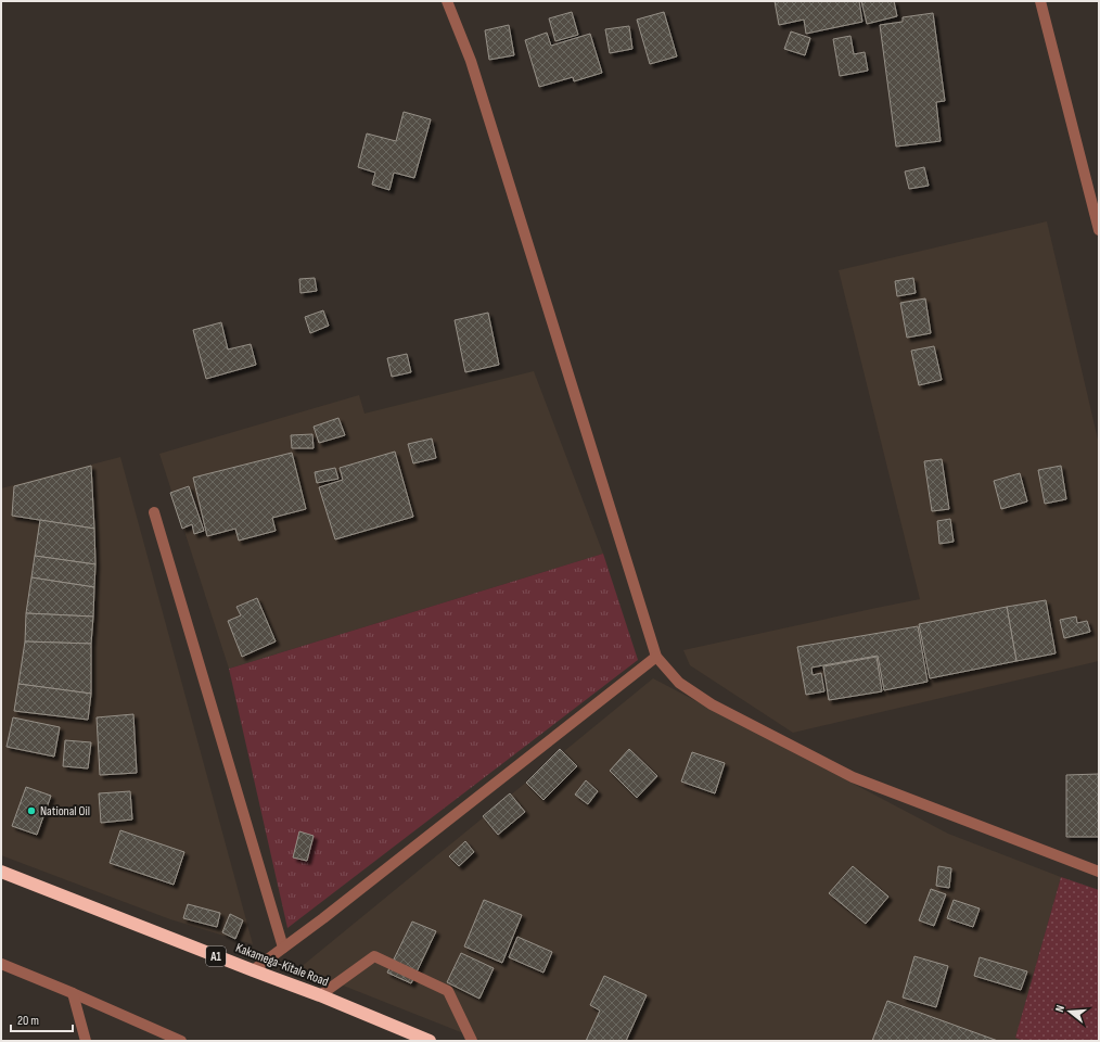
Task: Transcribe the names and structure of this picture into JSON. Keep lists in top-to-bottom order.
{
  "streets": {
    "highway": ["A1", "Kakamega-Kitale Road"]
  },
  "places": ["National Oil"],
  "scale_bar": "20 m",
  "north": "left"
}
